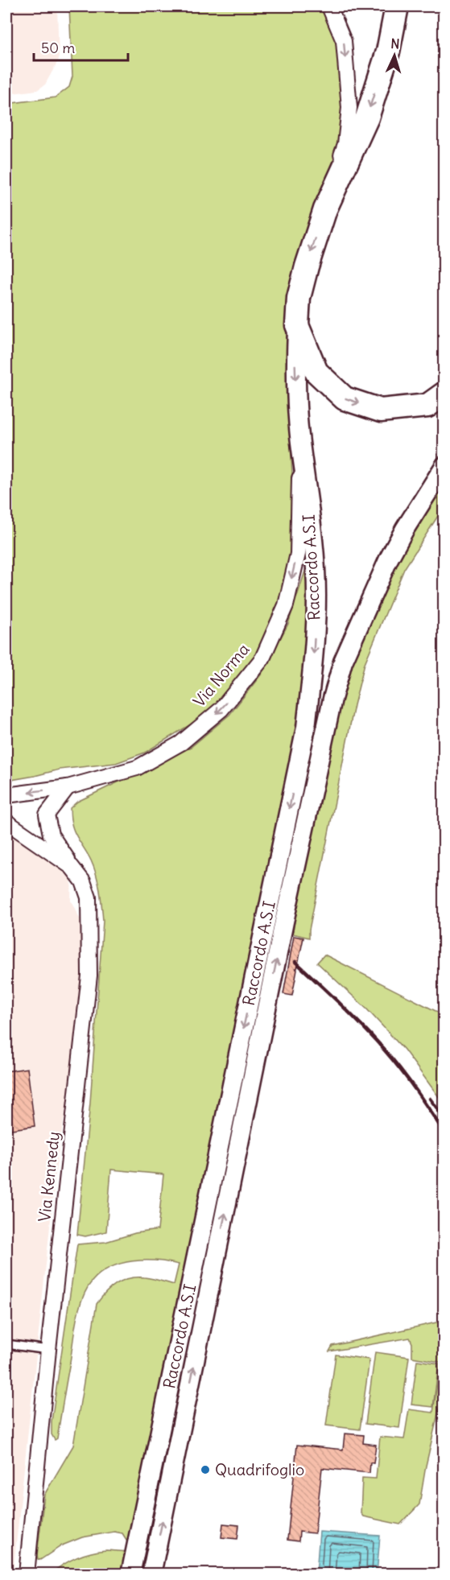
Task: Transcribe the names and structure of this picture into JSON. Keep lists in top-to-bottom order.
{
  "streets": {
    "street": ["Raccordo A.S.I", "Via Norma", "Via Kennedy"]
  },
  "crossings": [
    ["Raccordo A.S.I", "Via Norma"]
  ],
  "one_way": ["Via Norma"],
  "places": ["Quadrifoglio"],
  "scale_bar": "50 m",
  "north": "top"
}
